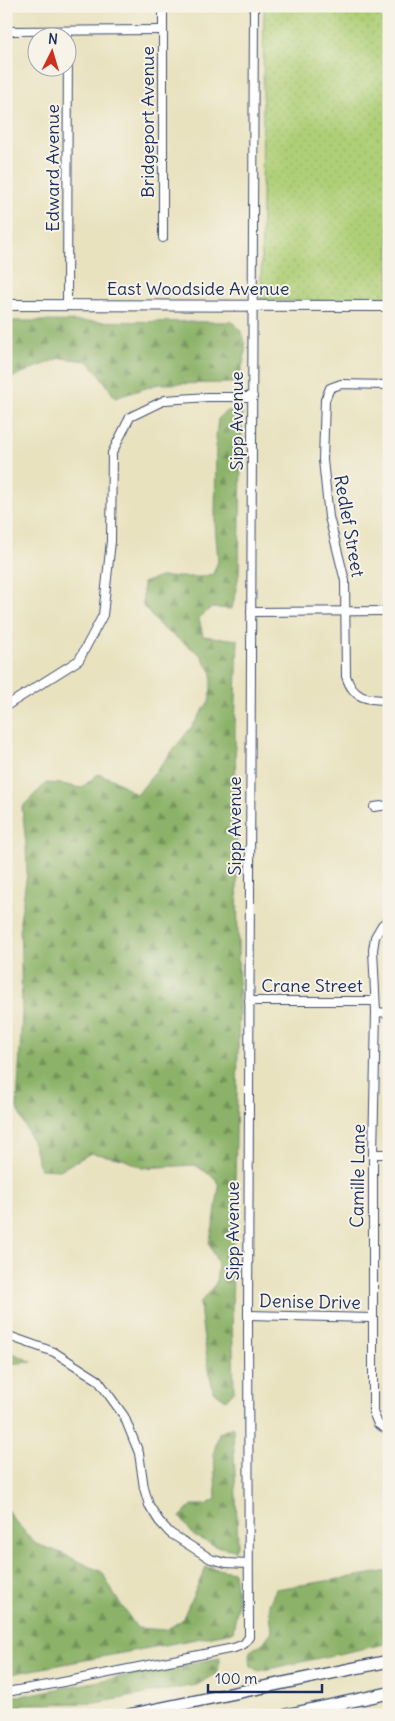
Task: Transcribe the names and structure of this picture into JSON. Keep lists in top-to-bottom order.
{
  "streets": {
    "main road": ["East Woodside Avenue"],
    "street": [
      "Bridgeport Avenue",
      "Edward Avenue",
      "Sipp Avenue",
      "Redlef Street",
      "Crane Street",
      "Camille Lane",
      "Denise Drive"
    ]
  },
  "crossings": [
    ["Edward Avenue", "East Woodside Avenue"],
    ["East Woodside Avenue", "Sipp Avenue"],
    ["Sipp Avenue", "Crane Street"],
    ["Sipp Avenue", "Denise Drive"],
    ["Crane Street", "Camille Lane"],
    ["Camille Lane", "Denise Drive"]
  ],
  "scale_bar": "100 m",
  "north": "top"
}
